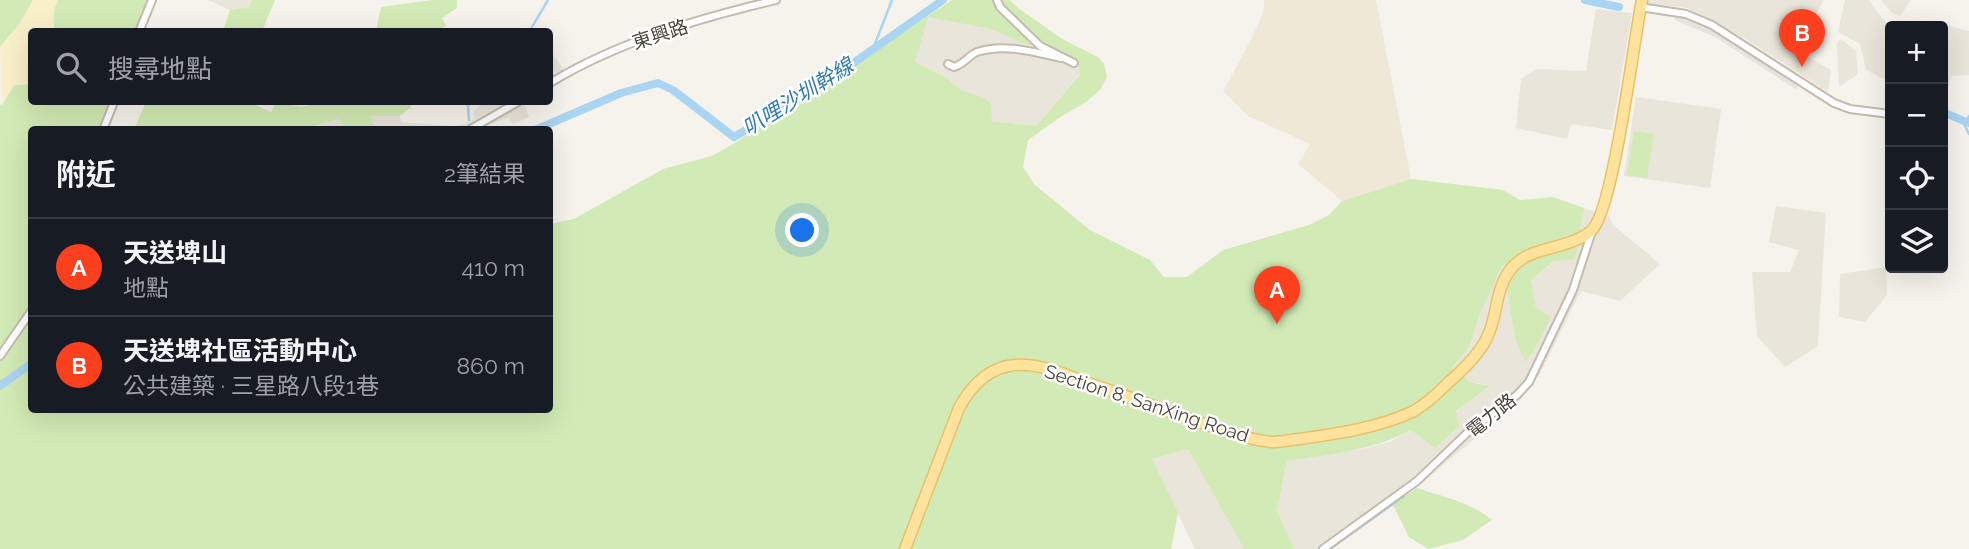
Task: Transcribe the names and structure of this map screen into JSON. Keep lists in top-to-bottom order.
{
  "streets": {
    "main road": ["Section 8, SanXing Road"],
    "street": ["東興路", "電力路"]
  },
  "crossings": [
    ["Section 8, SanXing Road", "電力路"]
  ],
  "water": ["叭哩沙圳幹線"],
  "page": {
    "pins": ["B", "A"],
    "map_buttons": ["+", "−"],
    "search": "搜尋地點",
    "heading": ["附近", "2筆結果"],
    "list": [
      {
        "mark": "A",
        "name": "天送埤山",
        "note": "地點",
        "value": "410 m"
      },
      {
        "mark": "B",
        "name": "天送埤社區活動中心",
        "note": "公共建築 · 三星路八段1巷",
        "value": "860 m"
      }
    ]
  }
}
